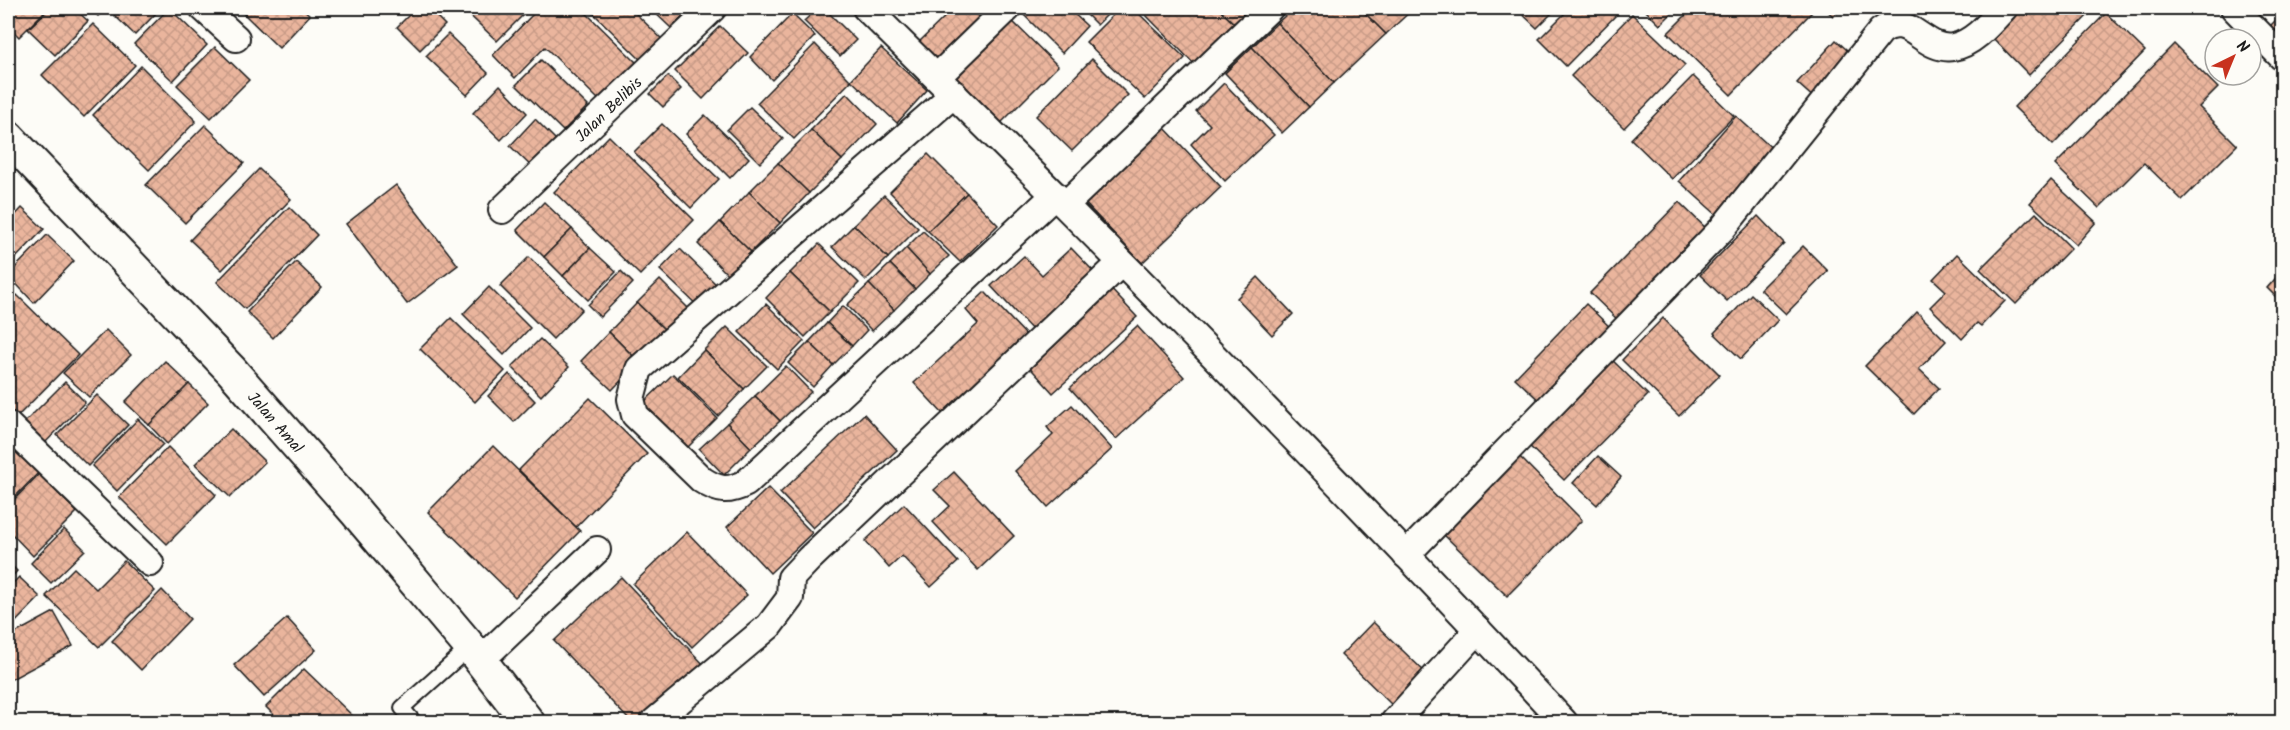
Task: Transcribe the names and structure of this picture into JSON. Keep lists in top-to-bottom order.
{
  "streets": {
    "street": ["Jalan Belibis", "Jalan Amal"]
  },
  "north": "top right"
}
